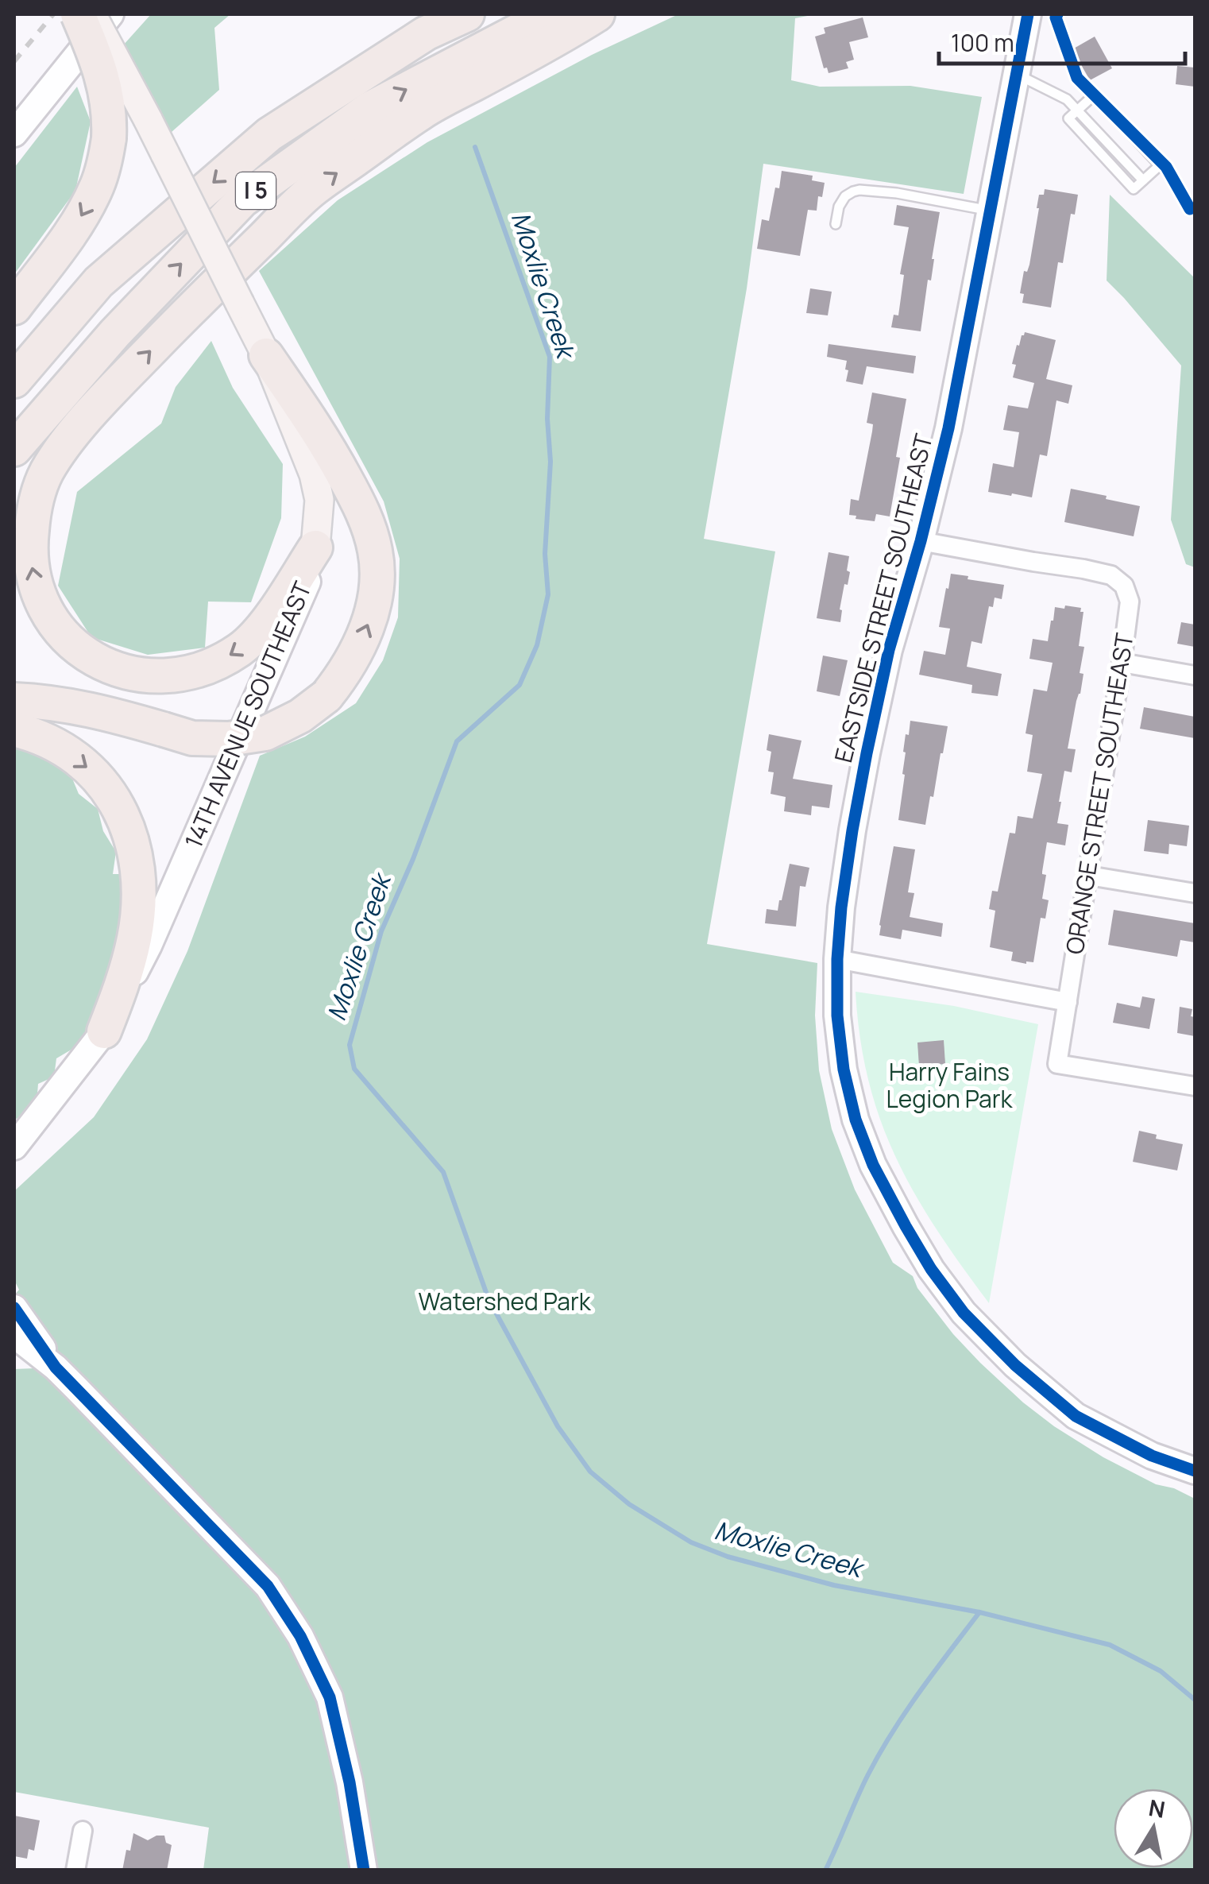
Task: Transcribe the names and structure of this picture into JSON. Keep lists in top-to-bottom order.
{
  "streets": {
    "highway": ["I 5"],
    "main road": ["14TH AVENUE SOUTHEAST"],
    "street": ["EASTSIDE STREET SOUTHEAST", "ORANGE STREET SOUTHEAST"]
  },
  "crossings": [
    ["EASTSIDE STREET SOUTHEAST", "ORANGE STREET SOUTHEAST"]
  ],
  "water": ["Moxlie Creek"],
  "parks": ["Harry Fains Legion Park", "Watershed Park"],
  "scale_bar": "100 m",
  "north": "top"
}
